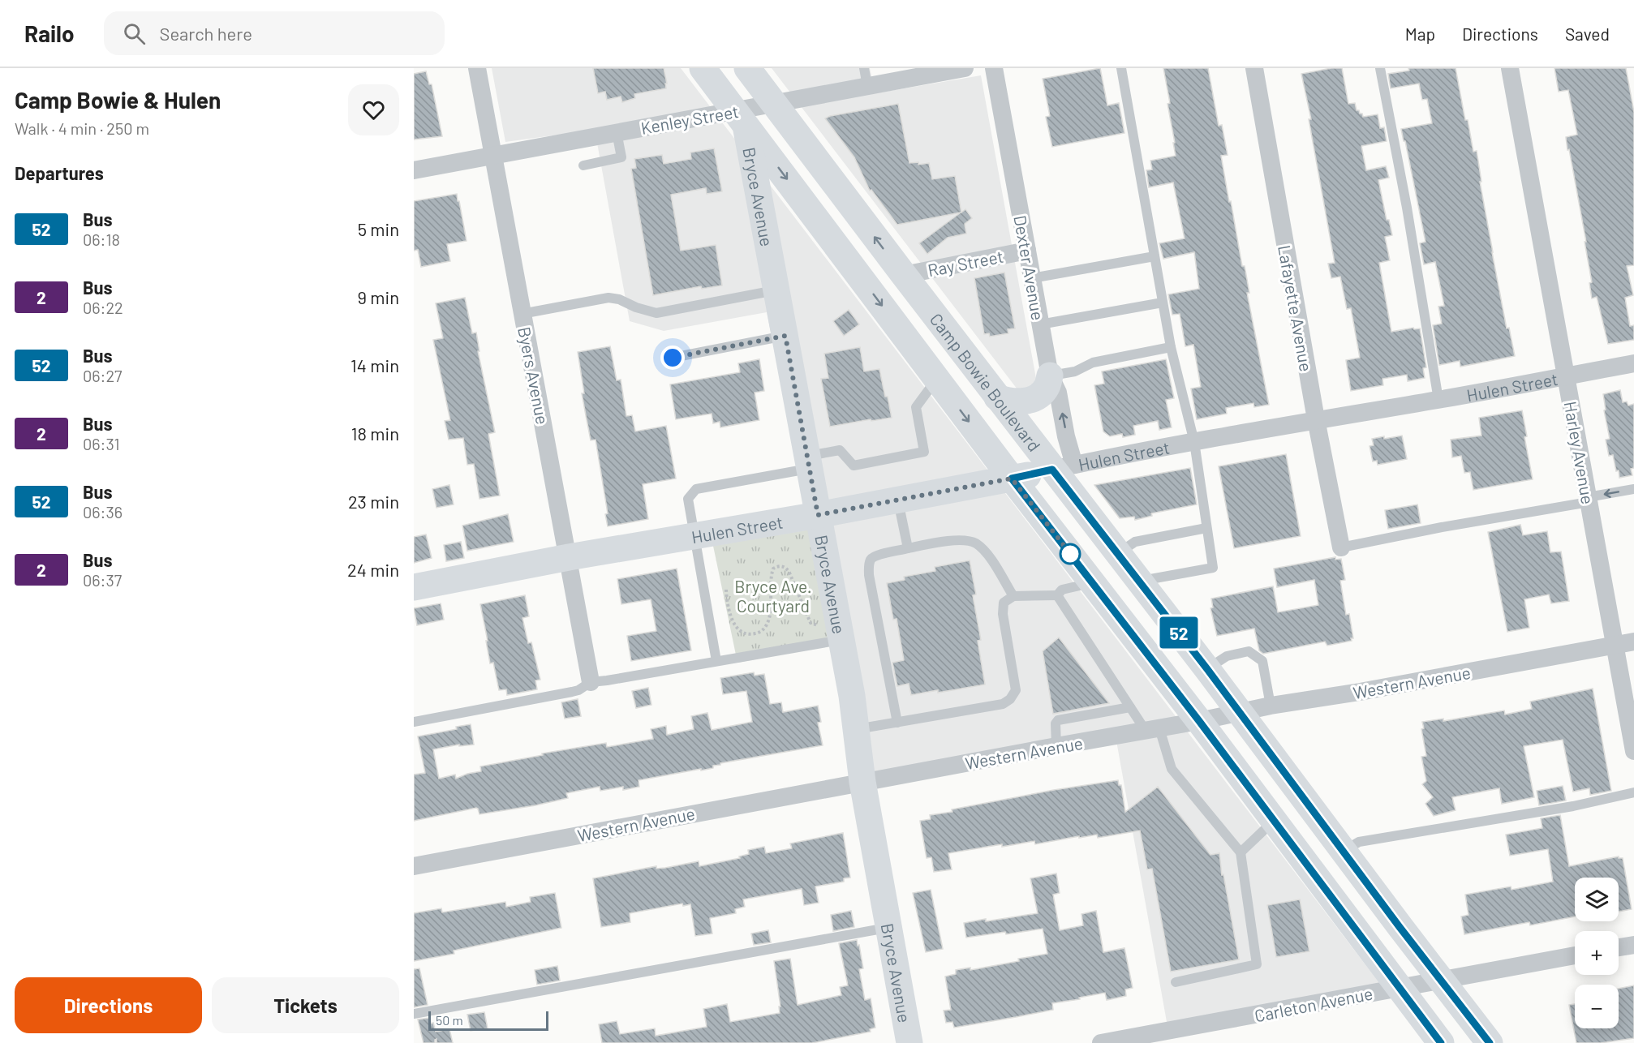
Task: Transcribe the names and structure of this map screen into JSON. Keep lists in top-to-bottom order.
{
  "streets": {
    "main road": ["Bryce Avenue", "Camp Bowie Boulevard", "Hulen Street"],
    "street": [
      "Kenley Street",
      "Ray Street",
      "Dexter Avenue",
      "Lafayette Avenue",
      "Byers Avenue",
      "Harley Avenue",
      "Western Avenue",
      "Carleton Avenue"
    ]
  },
  "crossings": [
    ["Kenley Street", "Bryce Avenue"],
    ["Kenley Street", "Byers Avenue"],
    ["Kenley Street", "Camp Bowie Boulevard"],
    ["Bryce Avenue", "Camp Bowie Boulevard"],
    ["Bryce Avenue", "Hulen Street"],
    ["Bryce Avenue", "Western Avenue"],
    ["Ray Street", "Dexter Avenue"],
    ["Ray Street", "Camp Bowie Boulevard"],
    ["Dexter Avenue", "Camp Bowie Boulevard"],
    ["Dexter Avenue", "Hulen Street"],
    ["Lafayette Avenue", "Hulen Street"],
    ["Byers Avenue", "Hulen Street"],
    ["Camp Bowie Boulevard", "Hulen Street"],
    ["Camp Bowie Boulevard", "Western Avenue"],
    ["Camp Bowie Boulevard", "Carleton Avenue"],
    ["Hulen Street", "Harley Avenue"],
    ["Harley Avenue", "Western Avenue"]
  ],
  "parks": ["Bryce Ave. Courtyard"],
  "lines": ["bus line 52"],
  "scale_bar": "50 m",
  "page": {
    "header": "Railo",
    "search": "Search here",
    "nav": ["Map", "Directions", "Saved"],
    "heading": [
      ["Camp Bowie & Hulen", "Walk · 4 min · 250 m"],
      "Departures"
    ],
    "on_map": "52",
    "list": [
      {
        "mark": "52",
        "name": "Bus",
        "note": "06:18",
        "value": "5 min"
      },
      {
        "mark": "2",
        "name": "Bus",
        "note": "06:22",
        "value": "9 min"
      },
      {
        "mark": "52",
        "name": "Bus",
        "note": "06:27",
        "value": "14 min"
      },
      {
        "mark": "2",
        "name": "Bus",
        "note": "06:31",
        "value": "18 min"
      },
      {
        "mark": "52",
        "name": "Bus",
        "note": "06:36",
        "value": "23 min"
      },
      {
        "mark": "2",
        "name": "Bus",
        "note": "06:37",
        "value": "24 min"
      }
    ],
    "map_buttons": ["+", "−"],
    "buttons": ["Directions", "Tickets"],
    "scale": "50 m"
  }
}
